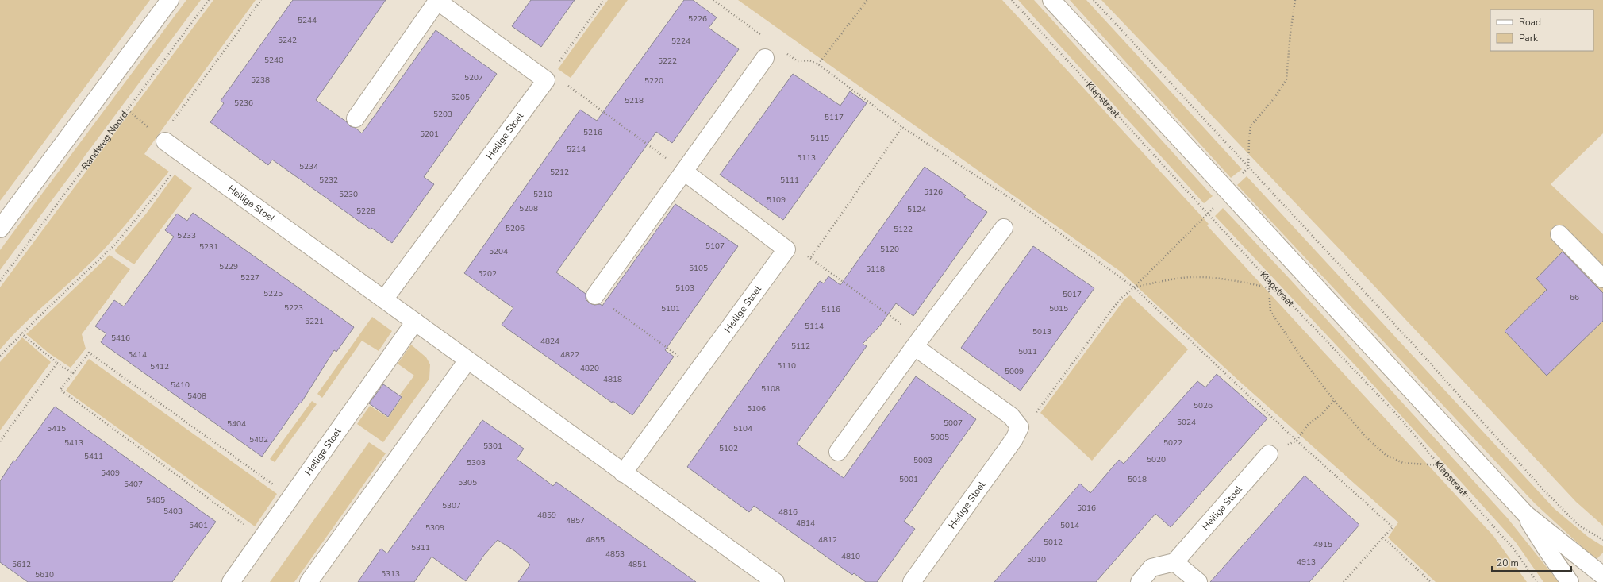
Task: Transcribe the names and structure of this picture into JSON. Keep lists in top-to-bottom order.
{
  "streets": {
    "street": ["Heilige Stoel"],
    "path": ["Klapstraat", "Randweg Noord"]
  },
  "house_numbers": [
    "5226",
    "5244",
    "5242",
    "5224",
    "5240",
    "5222",
    "5207",
    "5238",
    "5220",
    "5205",
    "5218",
    "5236",
    "5203",
    "5117",
    "5216",
    "5201",
    "5115",
    "5214",
    "5113",
    "5234",
    "5212",
    "5232",
    "5111",
    "5126",
    "5230",
    "5210",
    "5109",
    "5208",
    "5124",
    "5228",
    "5206",
    "5122",
    "5233",
    "5107",
    "5231",
    "5120",
    "5204",
    "5229",
    "5105",
    "5118",
    "5202",
    "5227",
    "5103",
    "5225",
    "5017",
    "66",
    "5223",
    "5101",
    "5015",
    "5116",
    "5221",
    "5114",
    "5013",
    "5416",
    "4824",
    "5112",
    "5011",
    "5414",
    "4822",
    "5110",
    "5412",
    "4820",
    "5009",
    "4818",
    "5410",
    "5108",
    "5408",
    "5026",
    "5106",
    "5024",
    "5007",
    "5404",
    "5415",
    "5104",
    "5005",
    "5402",
    "5413",
    "5022",
    "5301",
    "5102",
    "5411",
    "5020",
    "5003",
    "5303",
    "5409",
    "5001",
    "5018",
    "5305",
    "5407",
    "5405",
    "5307",
    "5016",
    "5403",
    "4816",
    "4859",
    "4857",
    "4814",
    "5401",
    "5014",
    "5309",
    "4855",
    "4812",
    "5012",
    "4915",
    "5311",
    "4853",
    "4810",
    "5010",
    "4913",
    "5612",
    "4851",
    "5313",
    "5610"
  ],
  "legend": ["Road", "Park"],
  "scale_bar": "20 m"
}
